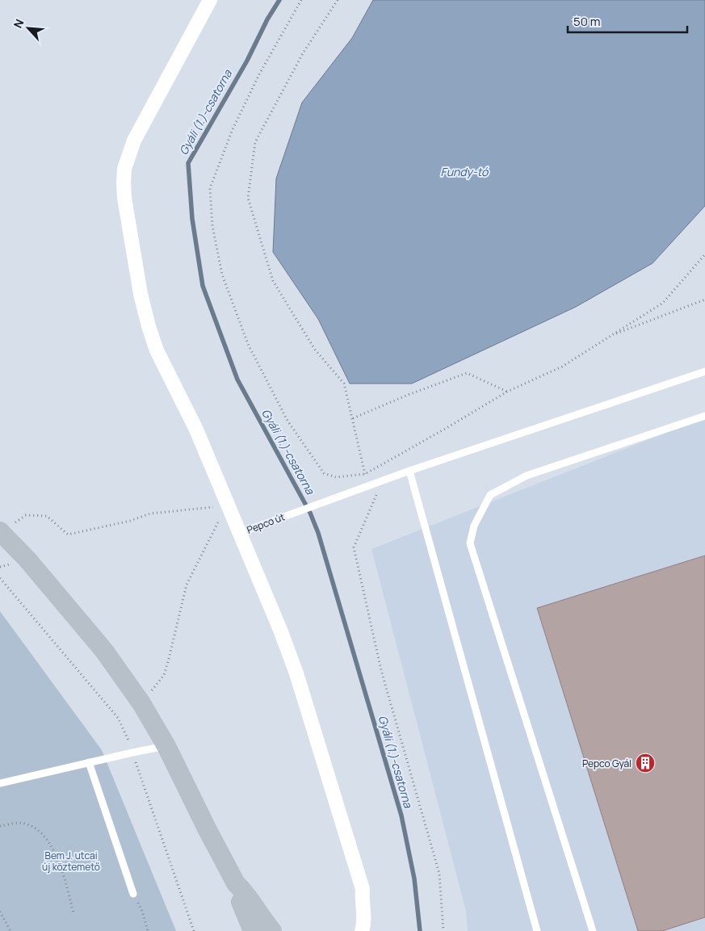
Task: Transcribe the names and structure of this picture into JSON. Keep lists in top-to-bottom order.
{
  "streets": {
    "lane": ["Pepco út"]
  },
  "water": ["Gyáli (1.)-csatorna", "Fundy-tó"],
  "parks": ["Bem J. utcai új köztemető"],
  "places": {
    "building": ["Pepco Gyál"]
  },
  "scale_bar": "50 m",
  "north": "top left"
}
